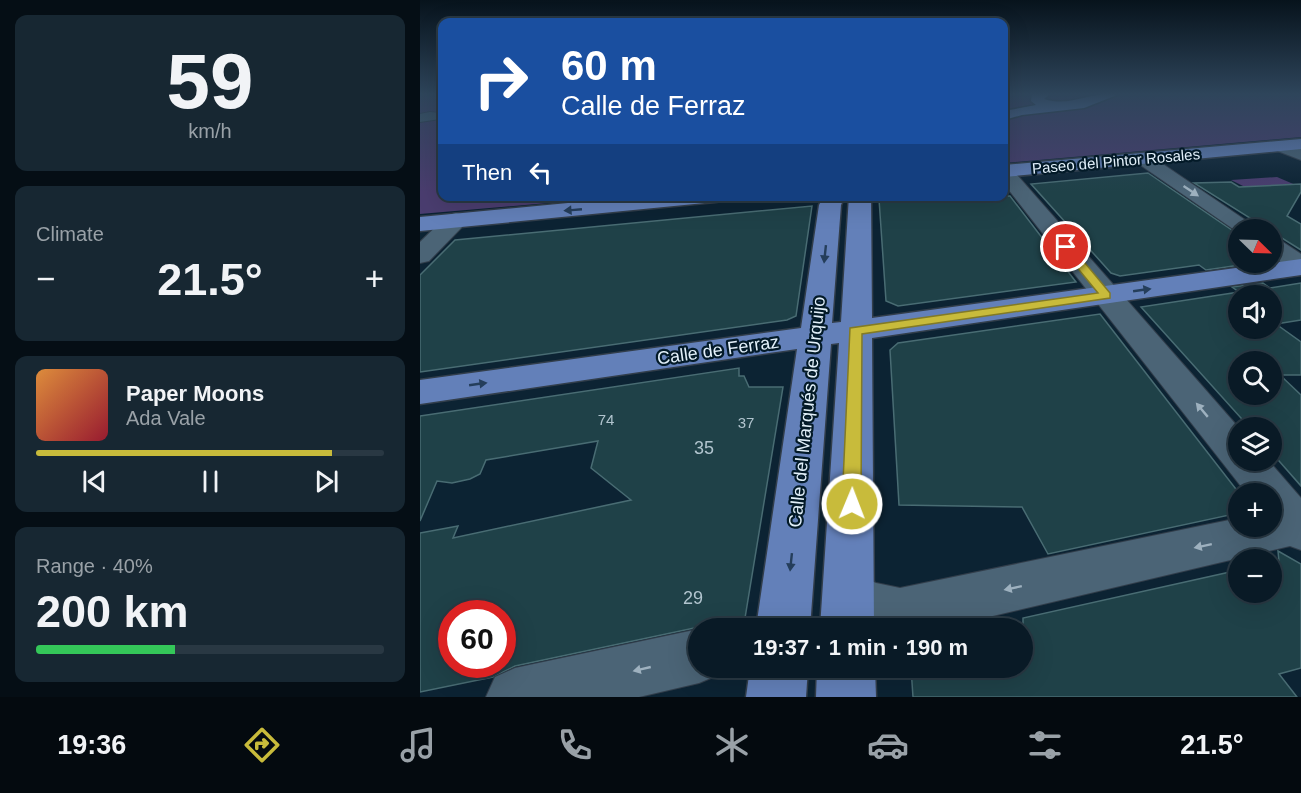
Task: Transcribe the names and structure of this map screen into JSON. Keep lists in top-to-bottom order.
{
  "streets": {
    "main road": ["Paseo del Pintor Rosales", "Calle de Ferraz", "Calle del Marqués de Urquijo"]
  },
  "crossings": [
    ["Calle de Ferraz", "Calle del Marqués de Urquijo"]
  ],
  "house_numbers": [
    "74",
    "37",
    "35",
    "29"
  ],
  "north": "bottom right",
  "page": {
    "tile": [
      ["59", "km/h"],
      "Climate",
      ["Range · 40%", "200 km"]
    ],
    "turn": ["60 m", "Calle de Ferraz"],
    "then": "Then",
    "map_buttons": ["+", "−"],
    "heat": ["−", "21.5°", "+"],
    "song": ["Paper Moons", "Ada Vale"],
    "limit": "60",
    "trip": "19:37 · 1 min · 190 m",
    "tabs": ["19:36", "21.5°"]
  }
}
